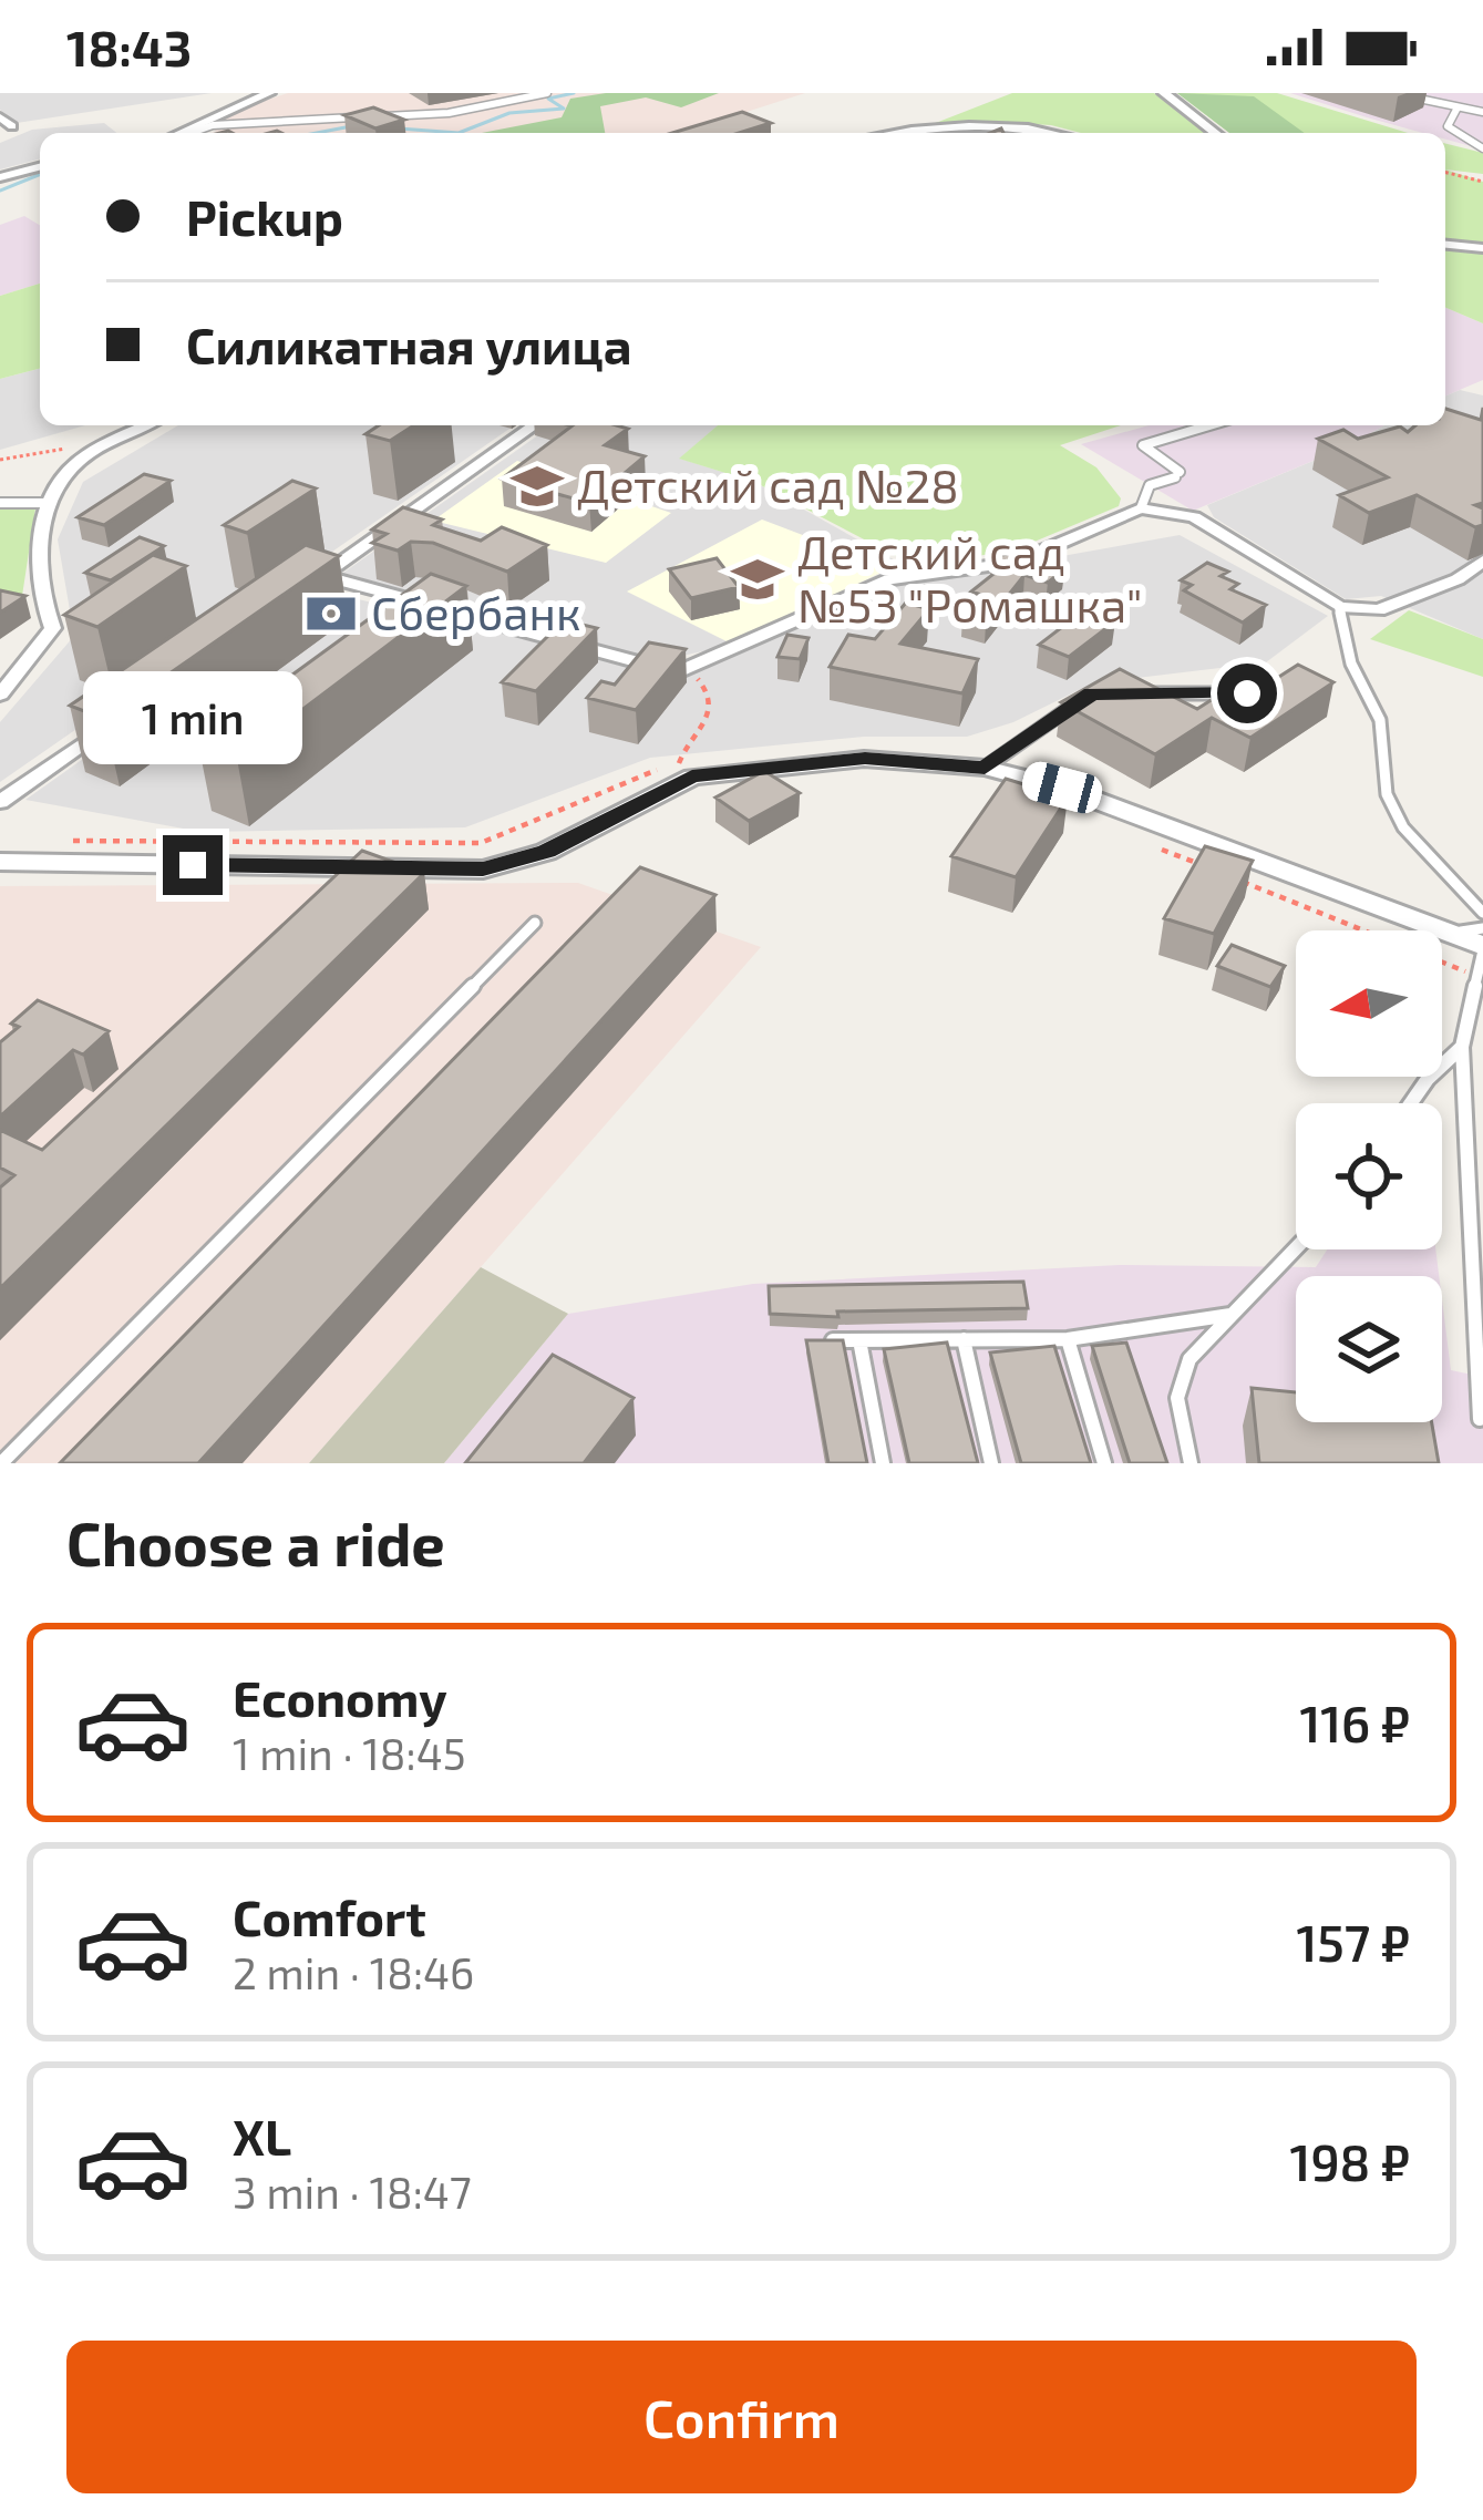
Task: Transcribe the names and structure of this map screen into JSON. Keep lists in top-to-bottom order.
{
  "places": {
    "school or university": ["Детский сад №28", "Детский сад №53 \"Ромашка\""],
    "bank": ["Сбербанк"]
  },
  "north": "left",
  "page": {
    "status": "18:43",
    "banner": ["Pickup", "Силикатная улица"],
    "bubble": "1 min",
    "heading": "Choose a ride",
    "list": [
      {
        "name": "Economy",
        "note": "1 min · 18:45",
        "value": "116 ₽"
      },
      {
        "name": "Comfort",
        "note": "2 min · 18:46",
        "value": "157 ₽"
      },
      {
        "name": "XL",
        "note": "3 min · 18:47",
        "value": "198 ₽"
      }
    ],
    "buttons": "Confirm"
  }
}
